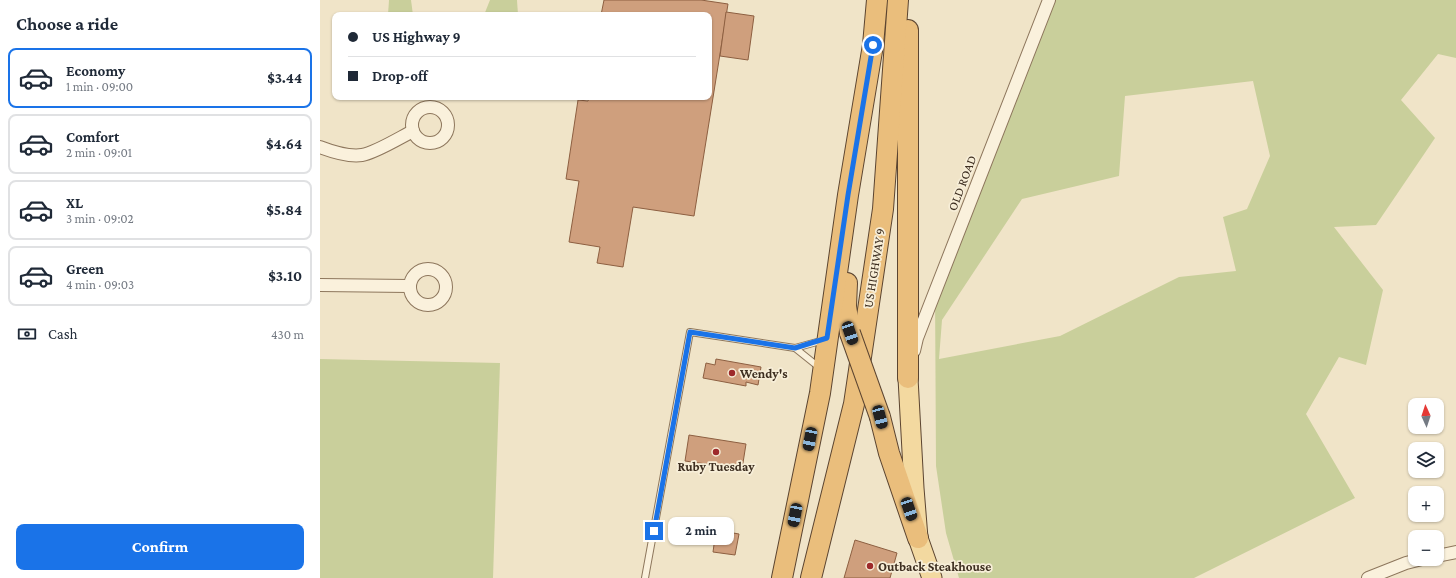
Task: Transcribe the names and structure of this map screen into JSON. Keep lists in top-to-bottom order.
{
  "streets": {
    "highway": ["US HIGHWAY 9"],
    "street": ["OLD ROAD"]
  },
  "places": ["Wendy's", "Ruby Tuesday", "Outback Steakhouse"],
  "north": "top",
  "page": {
    "heading": "Choose a ride",
    "banner": ["US Highway 9", "Drop-off"],
    "list": [
      {
        "name": "Economy",
        "note": "1 min · 09:00",
        "value": "$3.44"
      },
      {
        "name": "Comfort",
        "note": "2 min · 09:01",
        "value": "$4.64"
      },
      {
        "name": "XL",
        "note": "3 min · 09:02",
        "value": "$5.84"
      },
      {
        "name": "Green",
        "note": "4 min · 09:03",
        "value": "$3.10"
      }
    ],
    "pay": ["Cash", "430 m"],
    "map_buttons": ["+", "−"],
    "buttons": "Confirm",
    "bubble": "2 min"
  }
}
